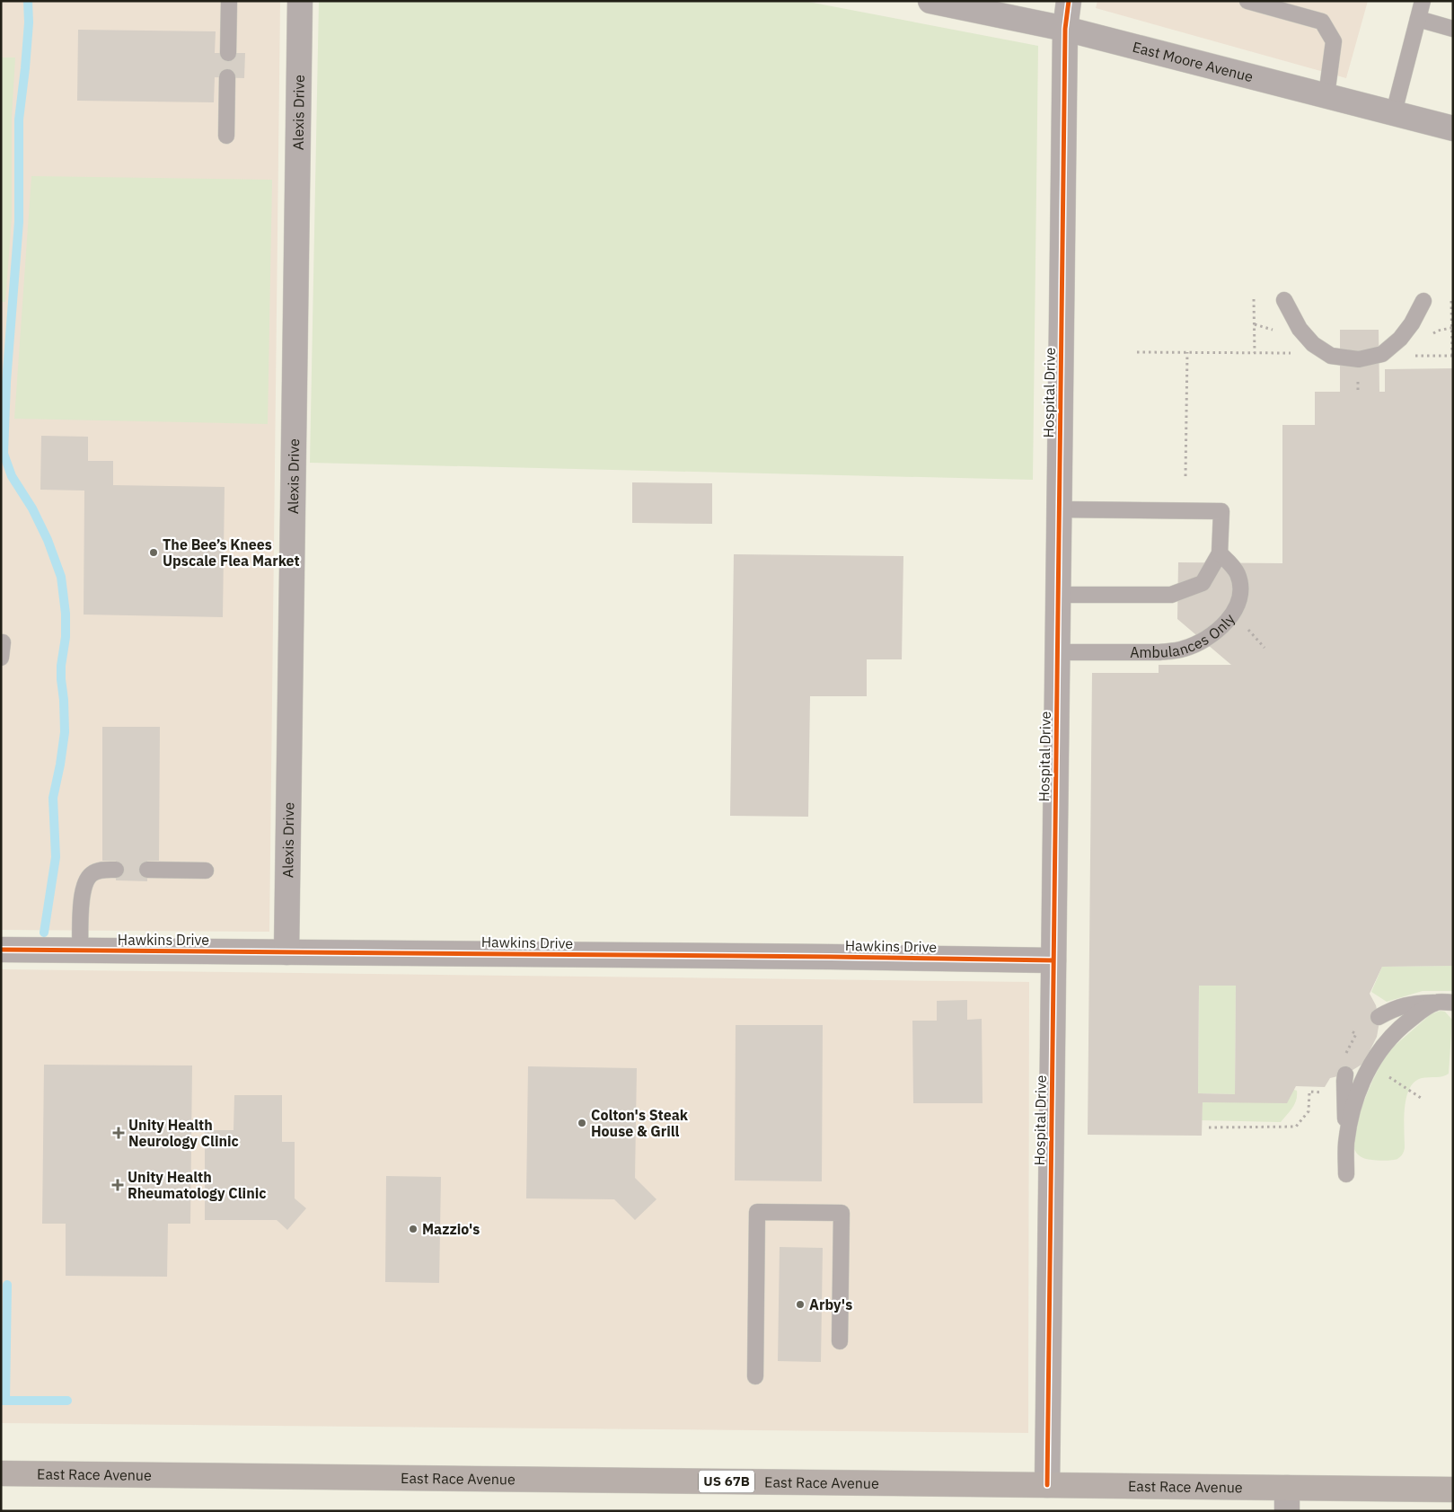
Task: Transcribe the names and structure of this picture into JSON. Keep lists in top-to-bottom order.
{
  "streets": {
    "main road": ["East Race Avenue", "US 67B"],
    "street": [
      "East Moore Avenue",
      "Alexis Drive",
      "Hospital Drive",
      "Hawkins Drive"
    ],
    "lane": ["Ambulances Only"]
  },
  "crossings": [
    ["East Moore Avenue", "Hospital Drive"],
    ["Alexis Drive", "Hawkins Drive"],
    ["Hospital Drive", "Ambulances Only"],
    ["Hospital Drive", "Hawkins Drive"],
    ["Hospital Drive", "East Race Avenue"]
  ],
  "places": {
    "other": [
      "The Bee’s Knees Upscale Flea Market",
      "Colton's Steak House & Grill",
      "Mazzio's",
      "Arby's"
    ],
    "health": ["Unity Health Neurology Clinic", "Unity Health Rheumatology Clinic"]
  }
}
